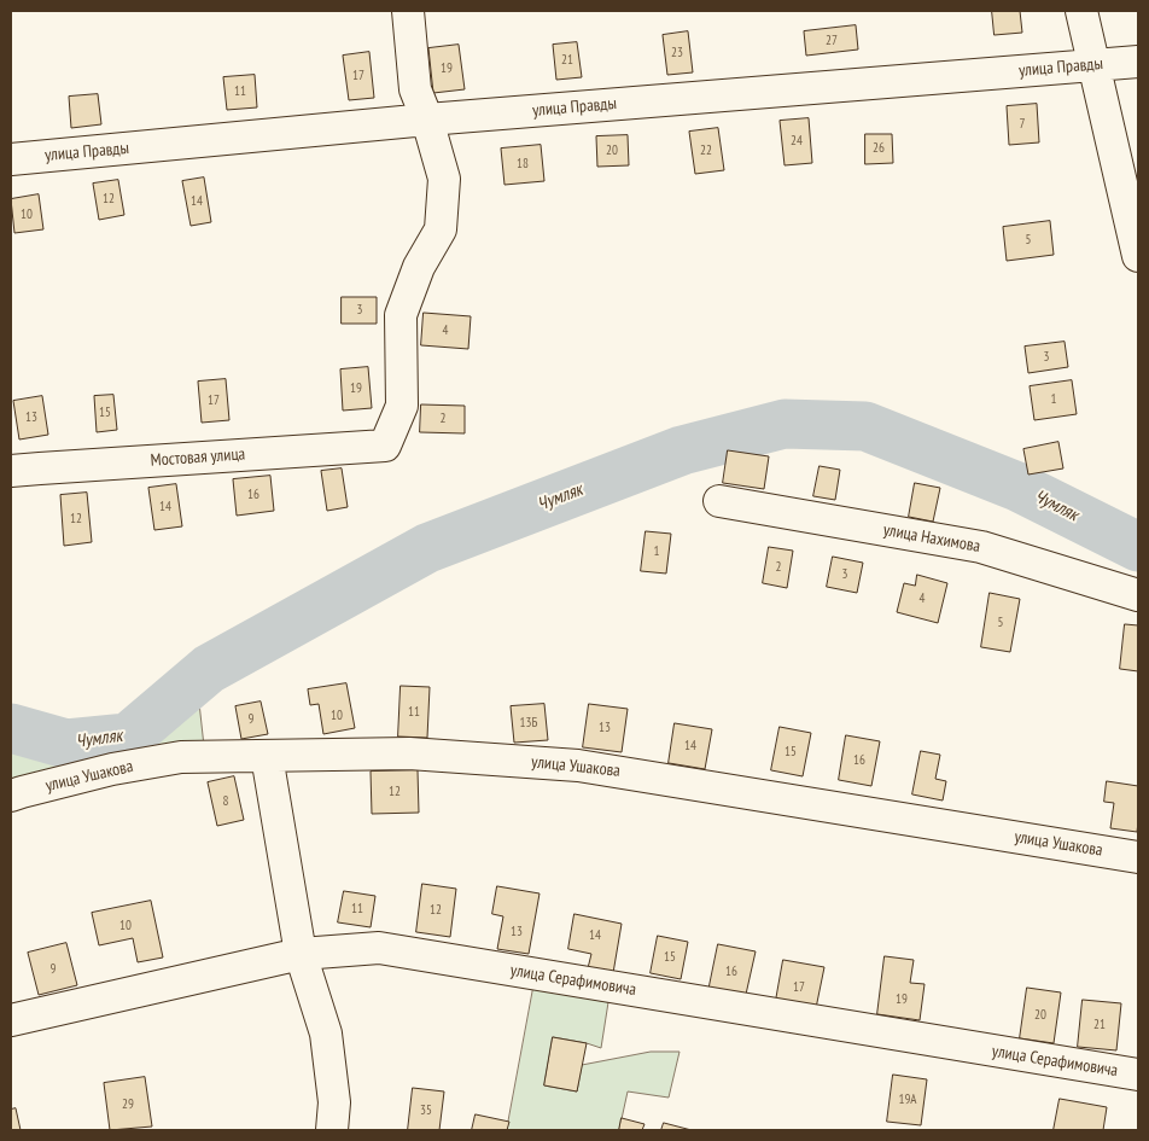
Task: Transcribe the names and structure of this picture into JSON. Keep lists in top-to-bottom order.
{
  "streets": {
    "street": [
      "улица Правды",
      "Мостовая улица",
      "улица Нахимова",
      "улица Ушакова",
      "улица Серафимовича"
    ]
  },
  "crossings": [
    ["улица Правды", "Мостовая улица"]
  ],
  "water": ["Чумляк"],
  "house_numbers": [
    "27",
    "23",
    "21",
    "19",
    "17",
    "11",
    "7",
    "24",
    "26",
    "20",
    "22",
    "18",
    "12",
    "14",
    "10",
    "5",
    "3",
    "4",
    "3",
    "19",
    "1",
    "17",
    "15",
    "13",
    "2",
    "16",
    "14",
    "12",
    "1",
    "2",
    "3",
    "4",
    "5",
    "11",
    "10",
    "9",
    "13Б",
    "13",
    "14",
    "15",
    "16",
    "12",
    "8",
    "11",
    "12",
    "10",
    "13",
    "14",
    "15",
    "9",
    "16",
    "17",
    "19",
    "20",
    "21",
    "19А",
    "29",
    "35"
  ]
}
